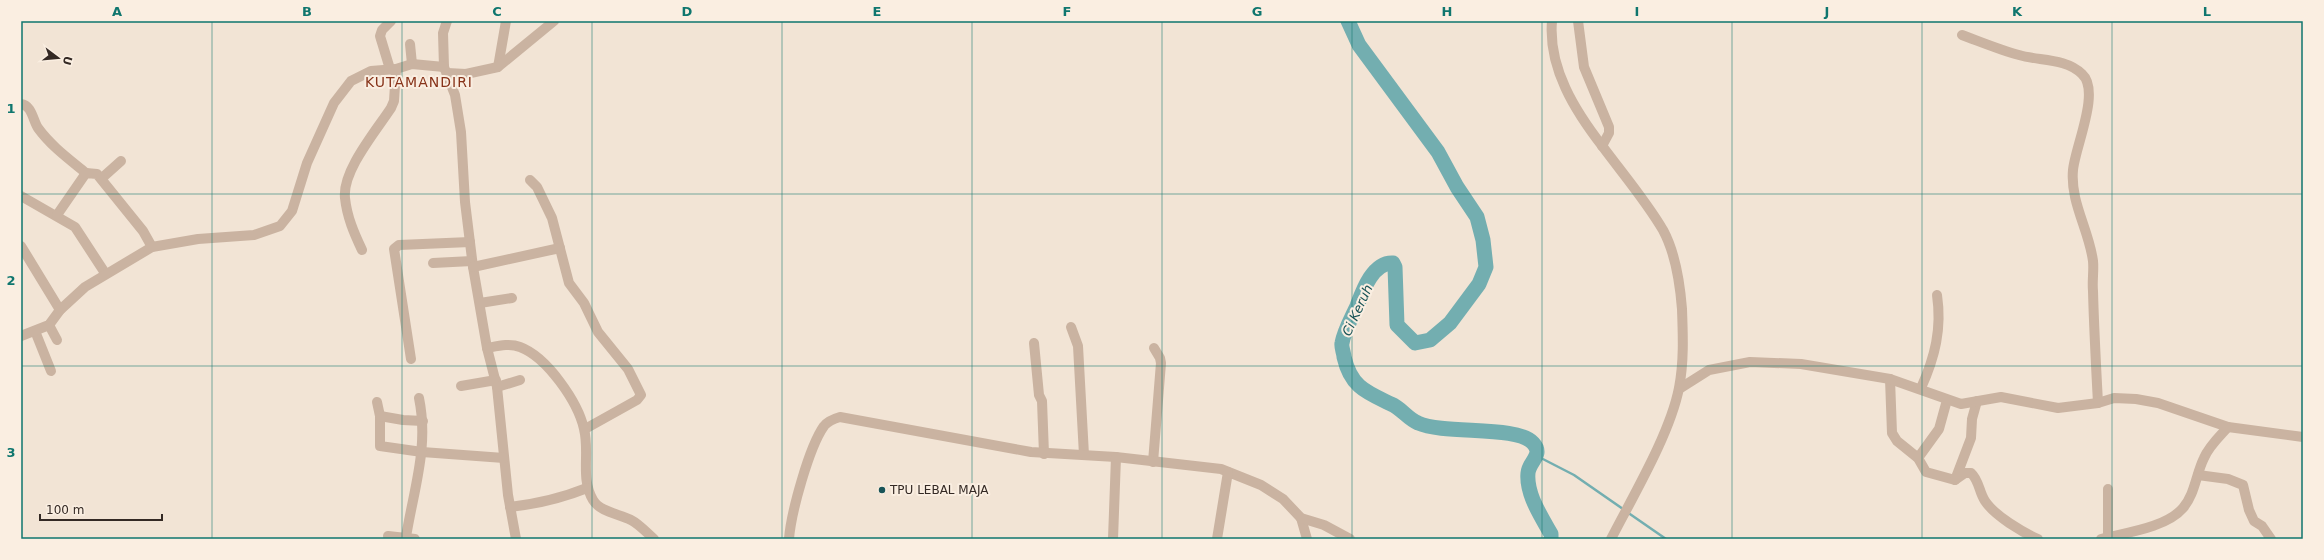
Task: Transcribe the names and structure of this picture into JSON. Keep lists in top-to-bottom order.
{
  "districts": ["KUTAMANDIRI"],
  "water": ["Ci Keruh"],
  "places": ["TPU LEBAL MAJA"],
  "scale_bar": "100 m",
  "north": "right",
  "grid": {
    "columns": [
      "A",
      "B",
      "C",
      "D",
      "E",
      "F",
      "G",
      "H",
      "I",
      "J",
      "K",
      "L"
    ],
    "rows": ["1", "2", "3"]
  }
}
